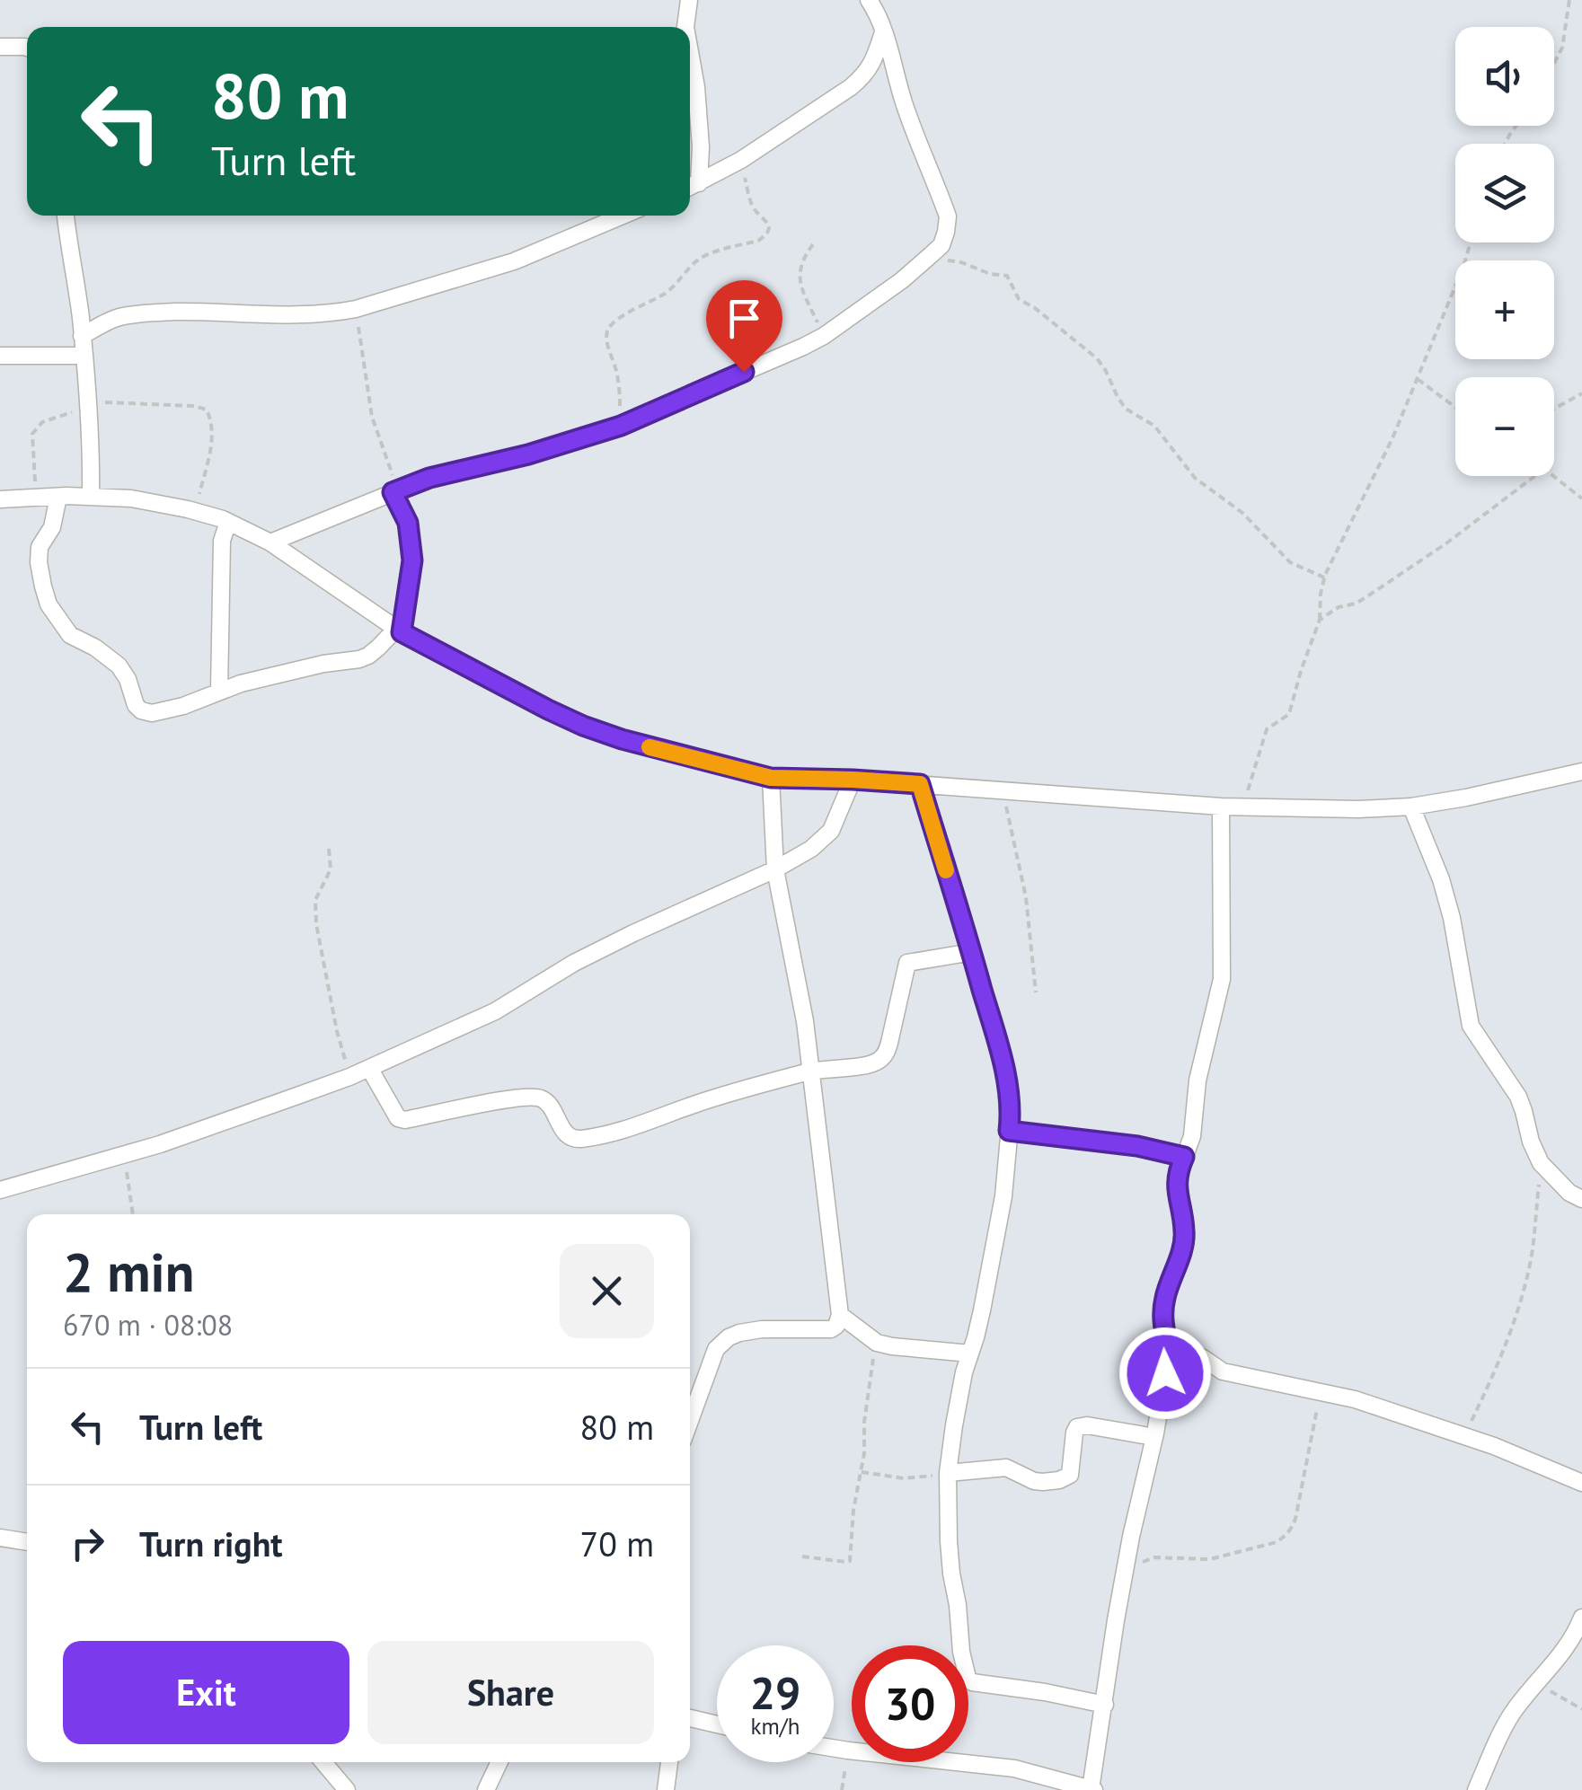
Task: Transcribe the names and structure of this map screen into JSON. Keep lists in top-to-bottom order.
{
  "page": {
    "map_buttons": ["+", "−"],
    "turn": ["80 m", "Turn left"],
    "heading": ["2 min", "670 m · 08:08"],
    "list": [
      {
        "name": "Turn left",
        "value": "80 m"
      },
      {
        "name": "Turn right",
        "value": "70 m"
      }
    ],
    "buttons": ["Exit", "Share"],
    "speed": "29 km/h",
    "limit": "30"
  }
}
